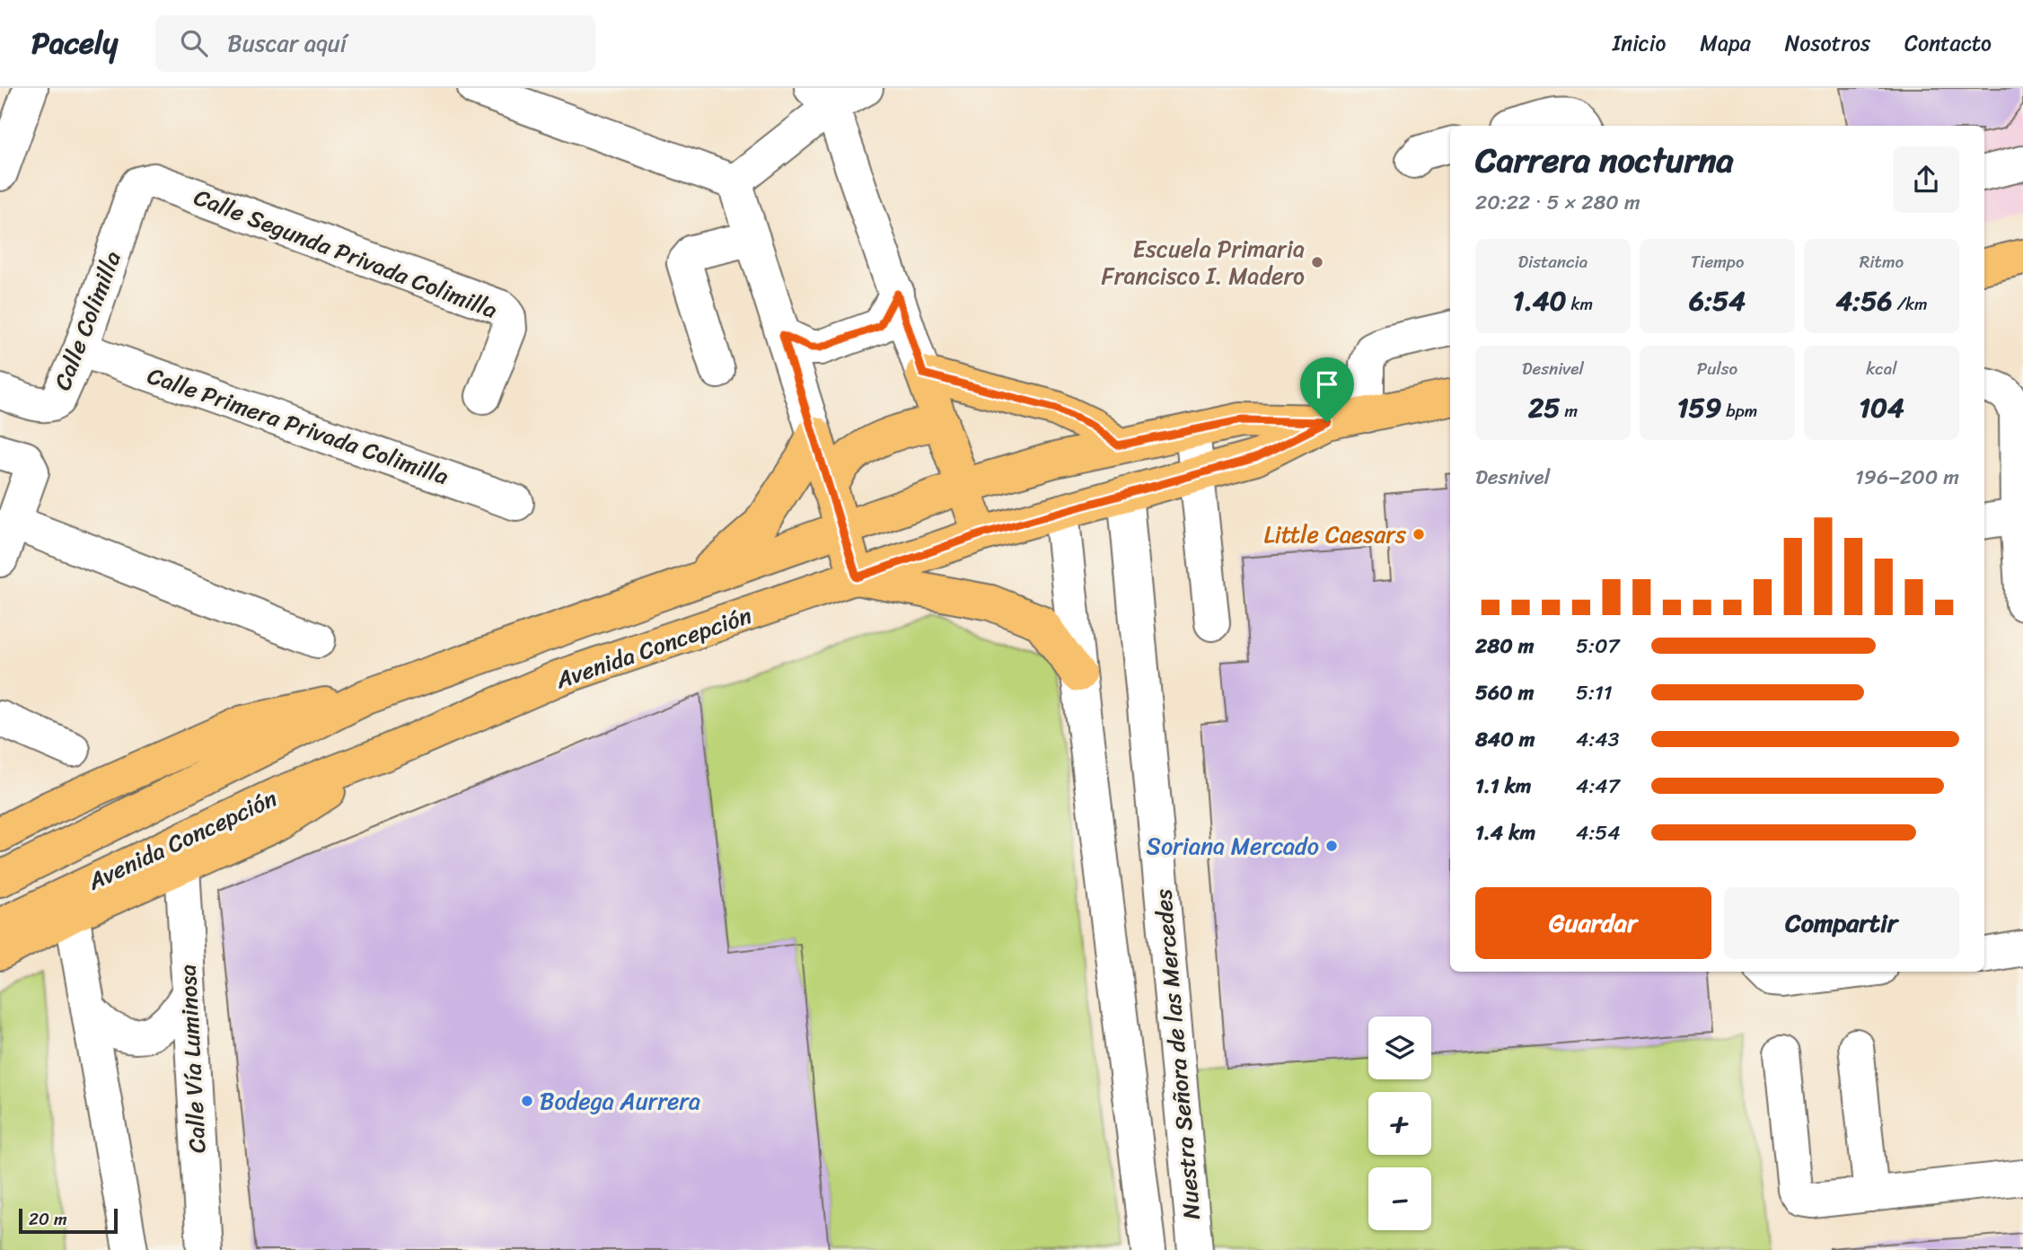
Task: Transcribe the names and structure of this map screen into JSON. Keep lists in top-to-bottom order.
{
  "streets": {
    "main road": ["Avenida Concepción", "Nuestra Señora de las Mercedes"],
    "street": [
      "Calle Segunda Privada Colimilla",
      "Calle Colimilla",
      "Calle Primera Privada Colimilla",
      "Calle Vía Luminosa"
    ]
  },
  "crossings": [
    ["Calle Segunda Privada Colimilla", "Calle Colimilla"],
    ["Calle Colimilla", "Calle Primera Privada Colimilla"],
    ["Avenida Concepción", "Nuestra Señora de las Mercedes"]
  ],
  "places": [
    "Escuela Primaria Francisco I. Madero",
    "Little Caesars",
    "Soriana Mercado",
    "Bodega Aurrera"
  ],
  "scale_bar": "20 m",
  "page": {
    "header": "Pacely",
    "search": "Buscar aquí",
    "nav": [
      "Inicio",
      "Mapa",
      "Nosotros",
      "Contacto"
    ],
    "heading": ["Carrera nocturna", "20:22 · 5 × 280 m"],
    "stats": [
      ["Distancia", "1.40 km"],
      ["Tiempo", "6:54"],
      ["Ritmo", "4:56 /km"],
      ["Desnivel", "25 m"],
      ["Pulso", "159 bpm"],
      ["kcal", "104"]
    ],
    "chart": ["Desnivel", "196–200 m"],
    "list": [
      {
        "name": "280 m",
        "note": "5:07"
      },
      {
        "name": "560 m",
        "note": "5:11"
      },
      {
        "name": "840 m",
        "note": "4:43"
      },
      {
        "name": "1.1 km",
        "note": "4:47"
      },
      {
        "name": "1.4 km",
        "note": "4:54"
      }
    ],
    "buttons": ["Guardar", "Compartir"],
    "map_buttons": ["+", "−"],
    "scale": "20 m"
  }
}
